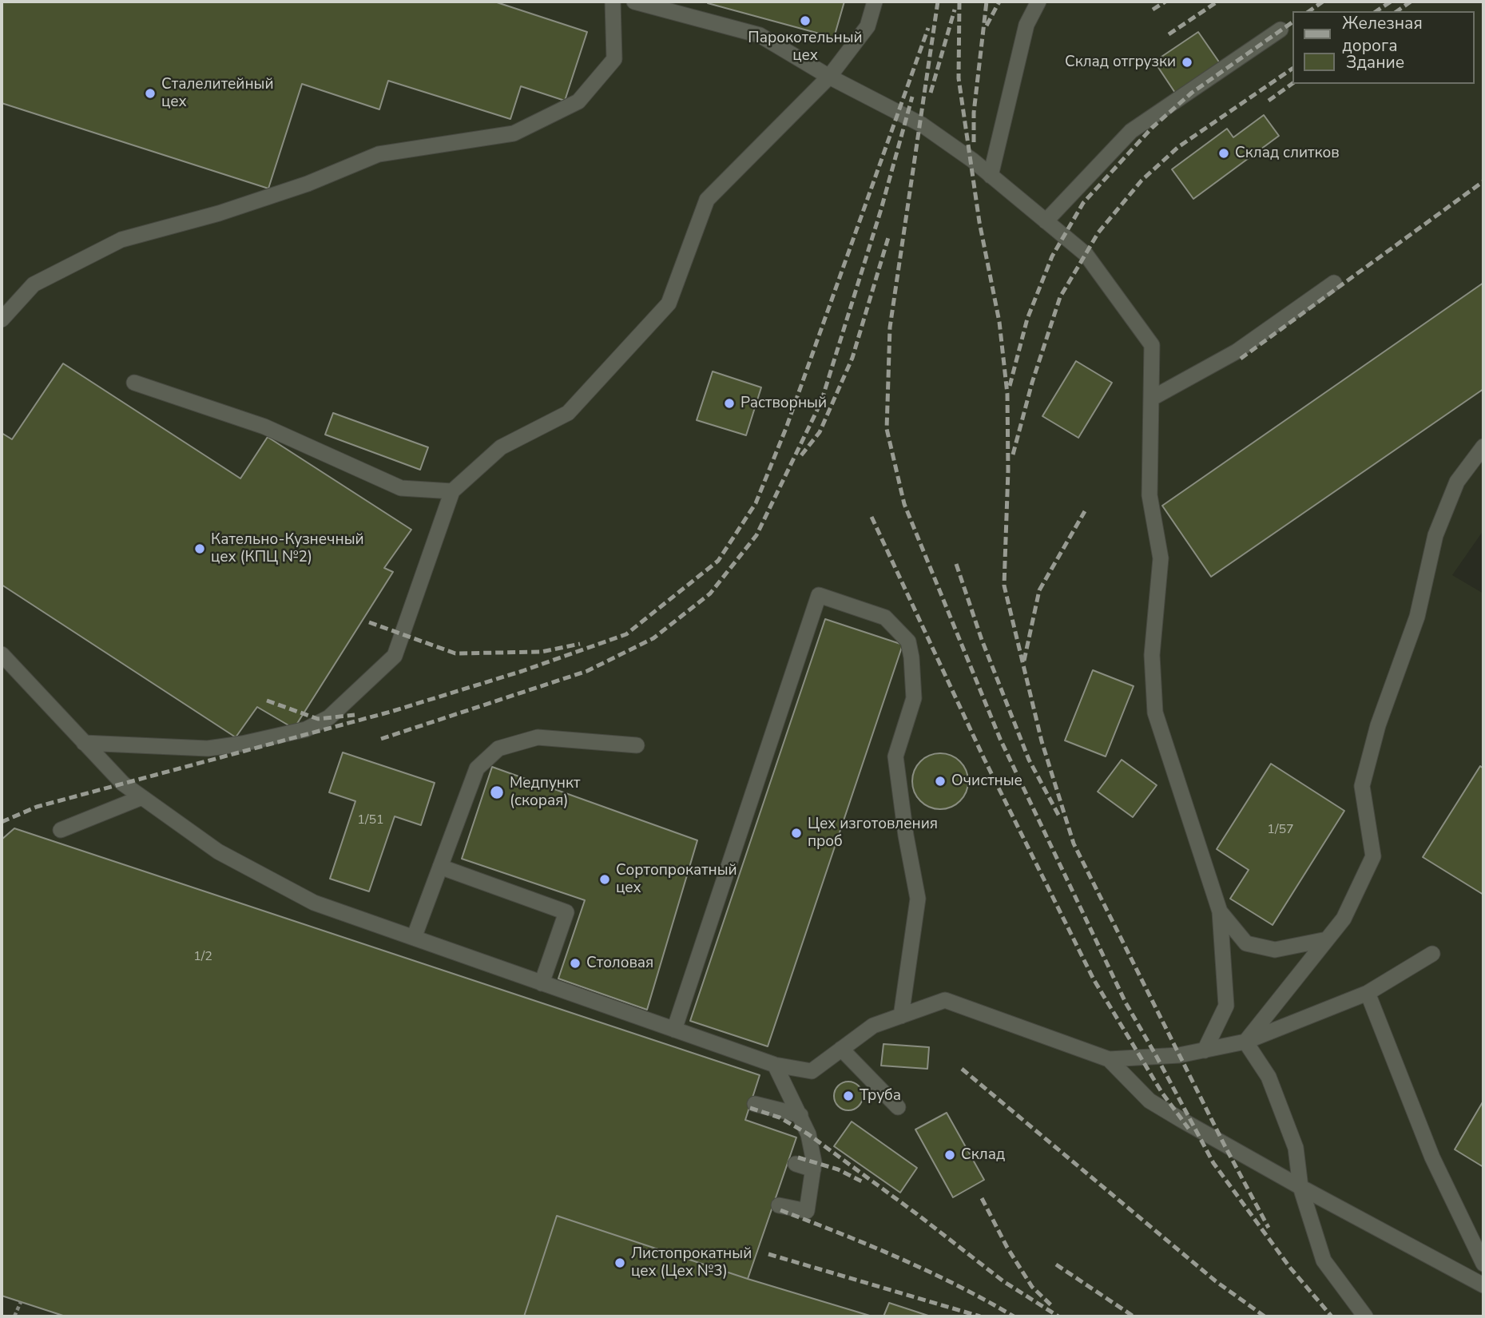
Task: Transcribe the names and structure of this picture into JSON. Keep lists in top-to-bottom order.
{
  "places": [
    "Парокотельный цех",
    "Склад отгрузки",
    "Сталелитейный цех",
    "Склад слитков",
    "Растворный",
    "Кательно-Кузнечный цех (КПЦ №2)",
    "Очистные",
    "Медпункт (скорая)",
    "Цех изготовления проб",
    "Сортопрокатный цех",
    "Столовая",
    "Труба",
    "Склад",
    "Листопрокатный цех (Цех №3)"
  ],
  "house_numbers": ["1/51", "1/57", "1/2"],
  "legend": ["Железная дорога", "Здание"]
}
